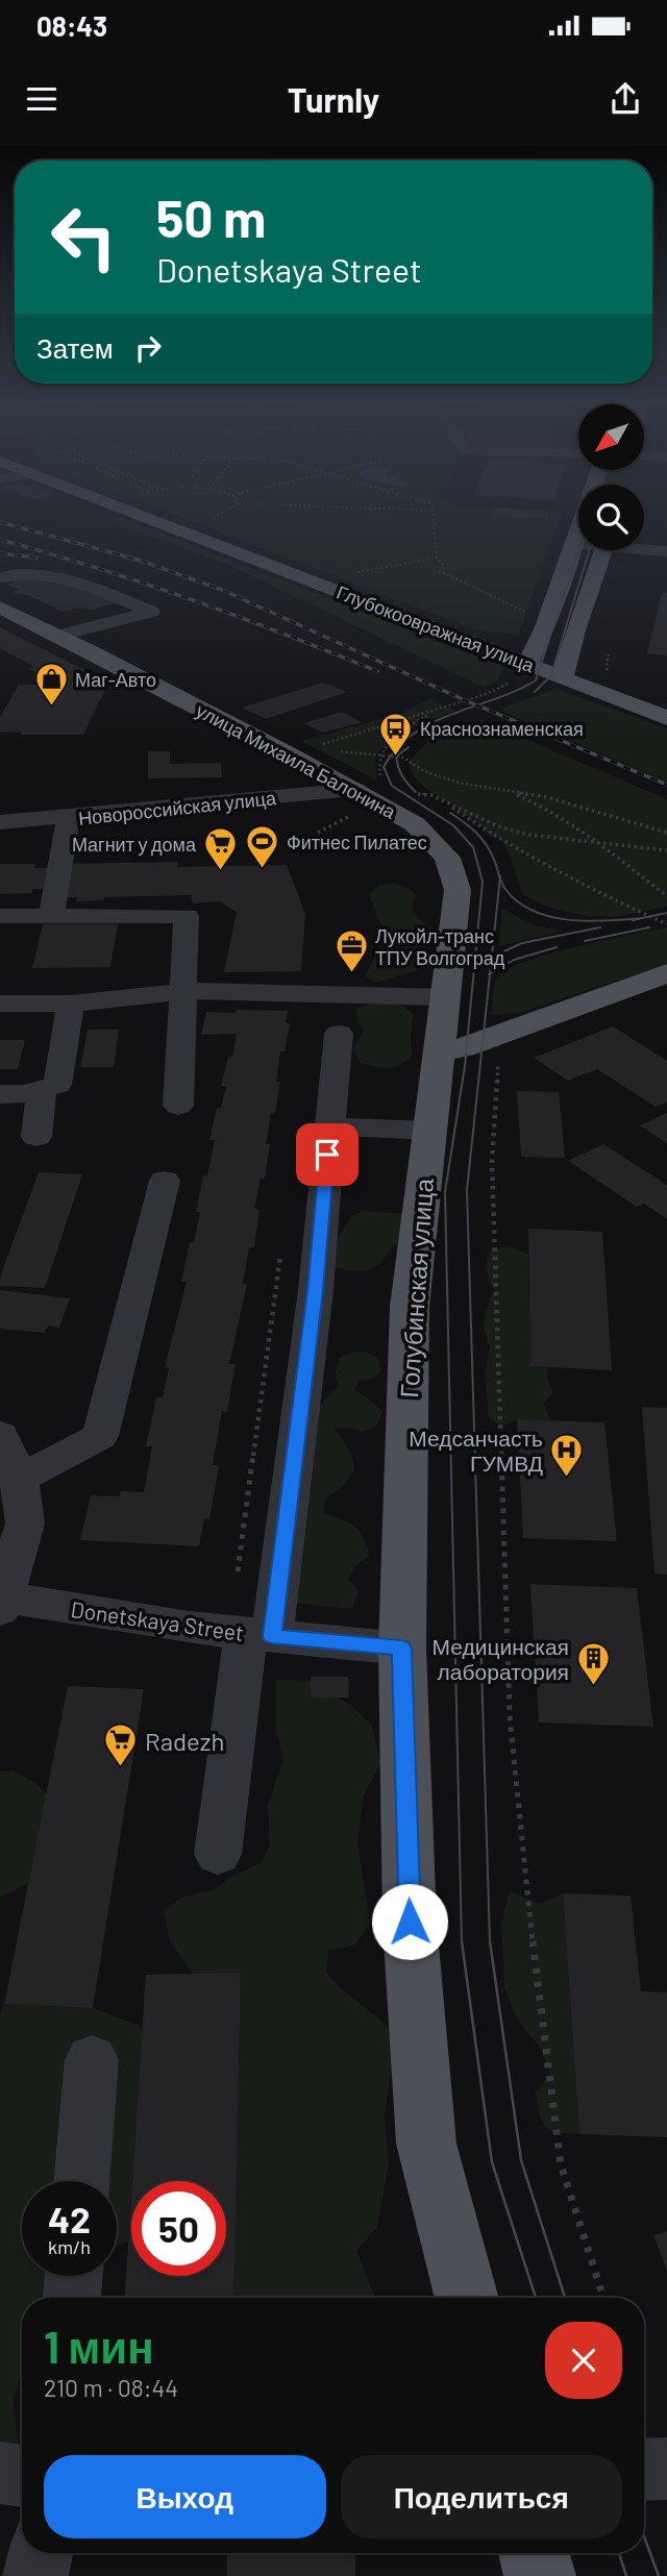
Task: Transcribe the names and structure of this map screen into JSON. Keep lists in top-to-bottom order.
{
  "streets": {
    "main road": ["Глубокоовражная улица", "улица Михаила Балонина", "Голубинская улица"],
    "street": ["Новороссийская улица", "Donetskaya Street"]
  },
  "crossings": [
    ["улица Михаила Балонина", "Новороссийская улица"],
    ["улица Михаила Балонина", "Голубинская улица"],
    ["Голубинская улица", "Donetskaya Street"]
  ],
  "places": {
    "shop": ["Маг-Авто"],
    "bus stop": ["Краснознаменская"],
    "sports": ["Фитнес Пилатес"],
    "supermarket": ["Магнит у дома", "Radezh"],
    "office": ["Лукойл-транс ТПУ Волгоград"],
    "hospital": ["Медсанчасть ГУМВД"],
    "building": ["Медицинская лаборатория"]
  },
  "north": "bottom left",
  "page": {
    "status": "08:43",
    "header": "Turnly",
    "turn": ["50 m", "Donetskaya Street"],
    "then": "Затем",
    "speed": "42 km/h",
    "limit": "50",
    "heading": ["1 мин", "210 m · 08:44"],
    "buttons": ["Выход", "Поделиться"]
  }
}
